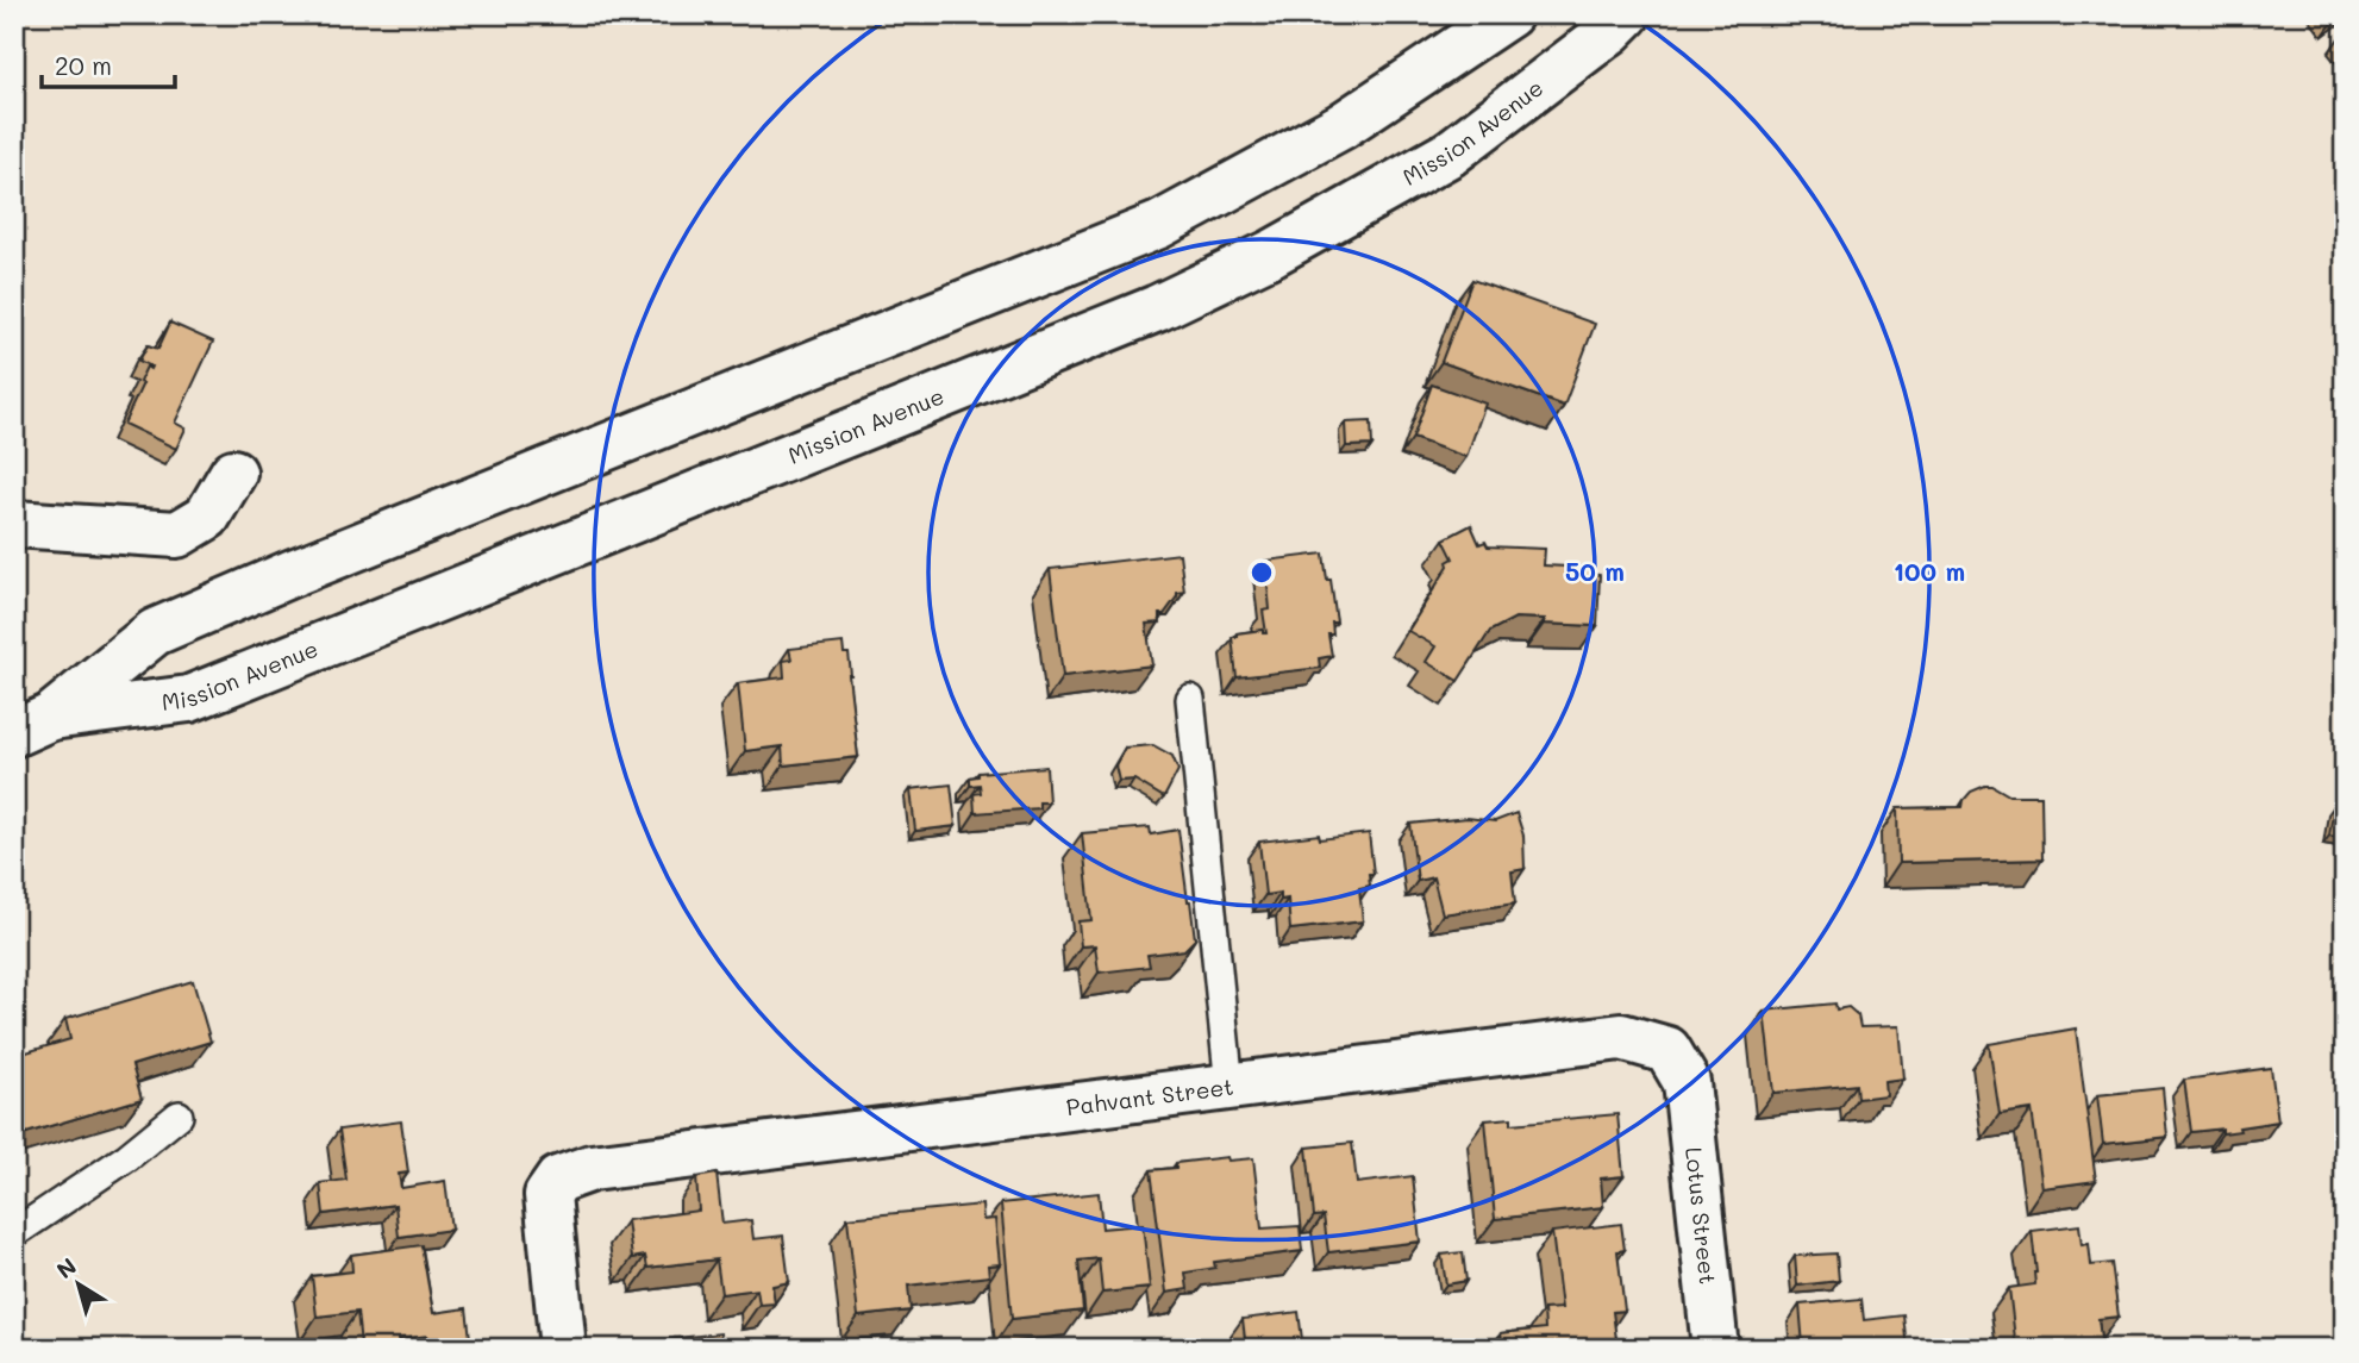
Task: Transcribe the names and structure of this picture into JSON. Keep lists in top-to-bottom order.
{
  "streets": {
    "main road": ["Mission Avenue", "Pahvant Street", "Lotus Street"]
  },
  "crossings": [
    ["Pahvant Street", "Lotus Street"]
  ],
  "scale_bar": "20 m",
  "north": "top left",
  "rings": ["50 m", "100 m"]
}
